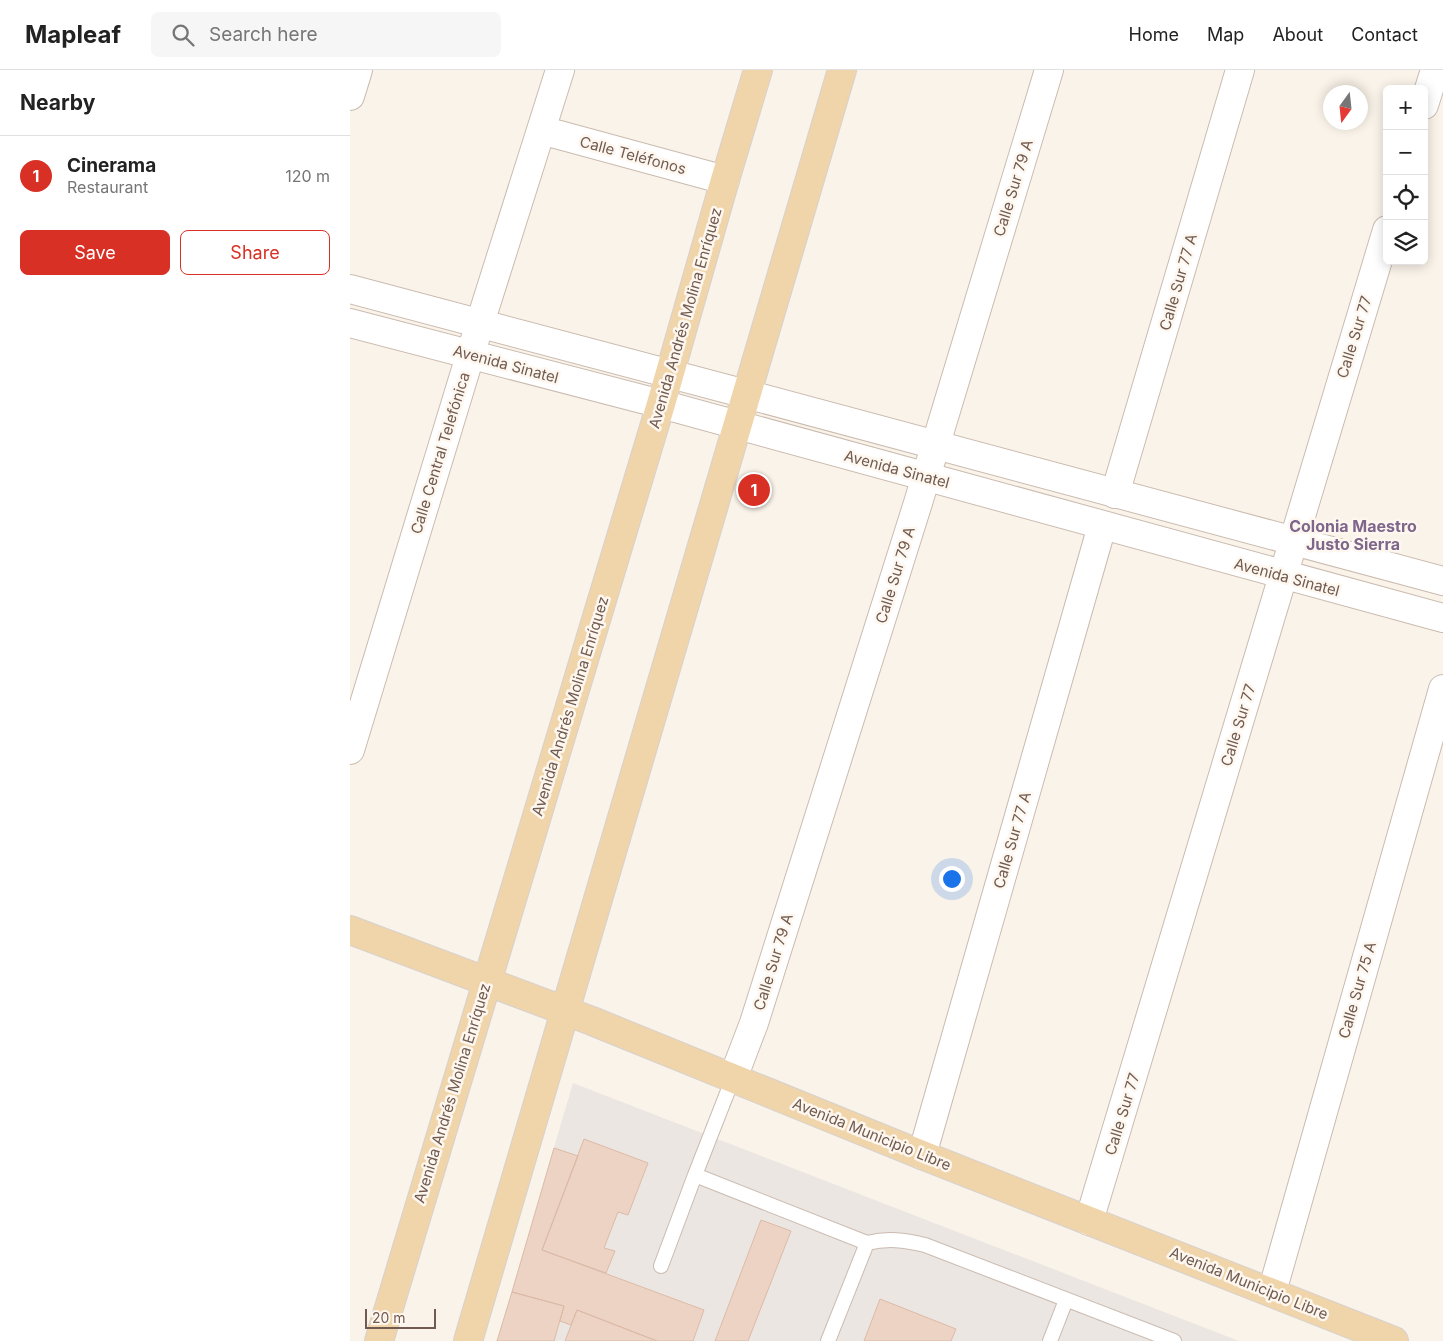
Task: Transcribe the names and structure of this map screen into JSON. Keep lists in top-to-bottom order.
{
  "streets": {
    "main road": ["Avenida Andrés Molina Enríquez", "Avenida Municipio Libre"],
    "street": [
      "Calle Teléfonos",
      "Calle Sur 79 A",
      "Calle Sur 77 A",
      "Calle Sur 77",
      "Avenida Sinatel",
      "Calle Central Telefónica",
      "Calle Sur 75 A"
    ]
  },
  "crossings": [
    ["Calle Teléfonos", "Avenida Andrés Molina Enríquez"],
    ["Calle Teléfonos", "Calle Central Telefónica"],
    ["Calle Sur 79 A", "Avenida Sinatel"],
    ["Calle Sur 79 A", "Avenida Municipio Libre"],
    ["Calle Sur 77 A", "Avenida Sinatel"],
    ["Calle Sur 77 A", "Avenida Municipio Libre"],
    ["Avenida Andrés Molina Enríquez", "Avenida Sinatel"],
    ["Avenida Andrés Molina Enríquez", "Avenida Municipio Libre"],
    ["Calle Sur 77", "Avenida Sinatel"],
    ["Calle Sur 77", "Avenida Municipio Libre"],
    ["Avenida Sinatel", "Calle Central Telefónica"],
    ["Calle Sur 75 A", "Avenida Municipio Libre"]
  ],
  "districts": ["Colonia Maestro Justo Sierra"],
  "scale_bar": "20 m",
  "north": "bottom",
  "page": {
    "header": "Mapleaf",
    "search": "Search here",
    "nav": [
      "Home",
      "Map",
      "About",
      "Contact"
    ],
    "heading": "Nearby",
    "map_buttons": ["+", "−"],
    "list": [
      {
        "mark": "1",
        "name": "Cinerama",
        "note": "Restaurant",
        "value": "120 m"
      }
    ],
    "buttons": ["Save", "Share"],
    "pins": "1",
    "scale": "20 m"
  }
}
